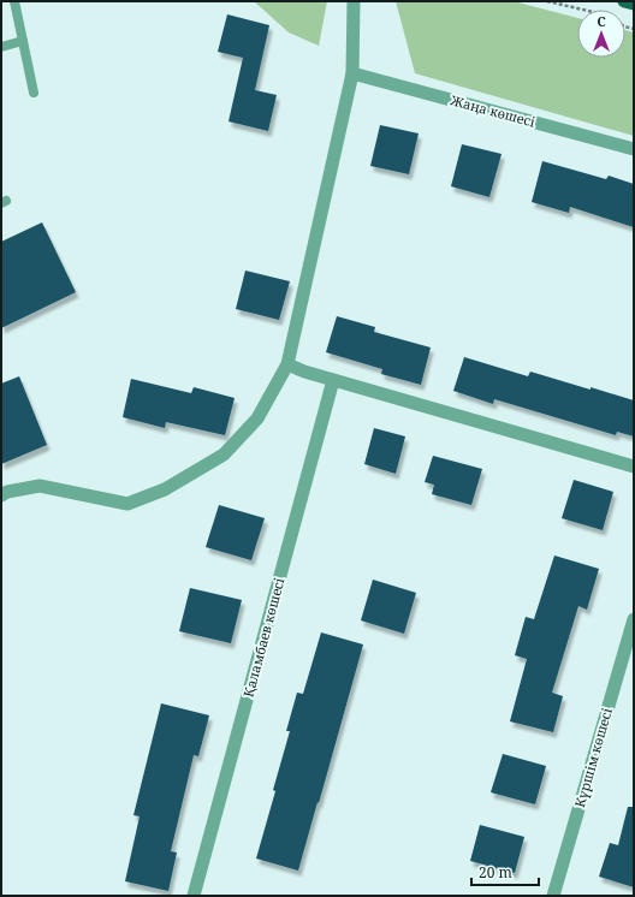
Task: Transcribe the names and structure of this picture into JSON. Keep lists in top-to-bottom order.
{
  "streets": {
    "street": ["Жаңа көшесі", "Қаламбаев көшесі", "Күршім көшесі"]
  },
  "scale_bar": "20 m",
  "north": "top"
}
